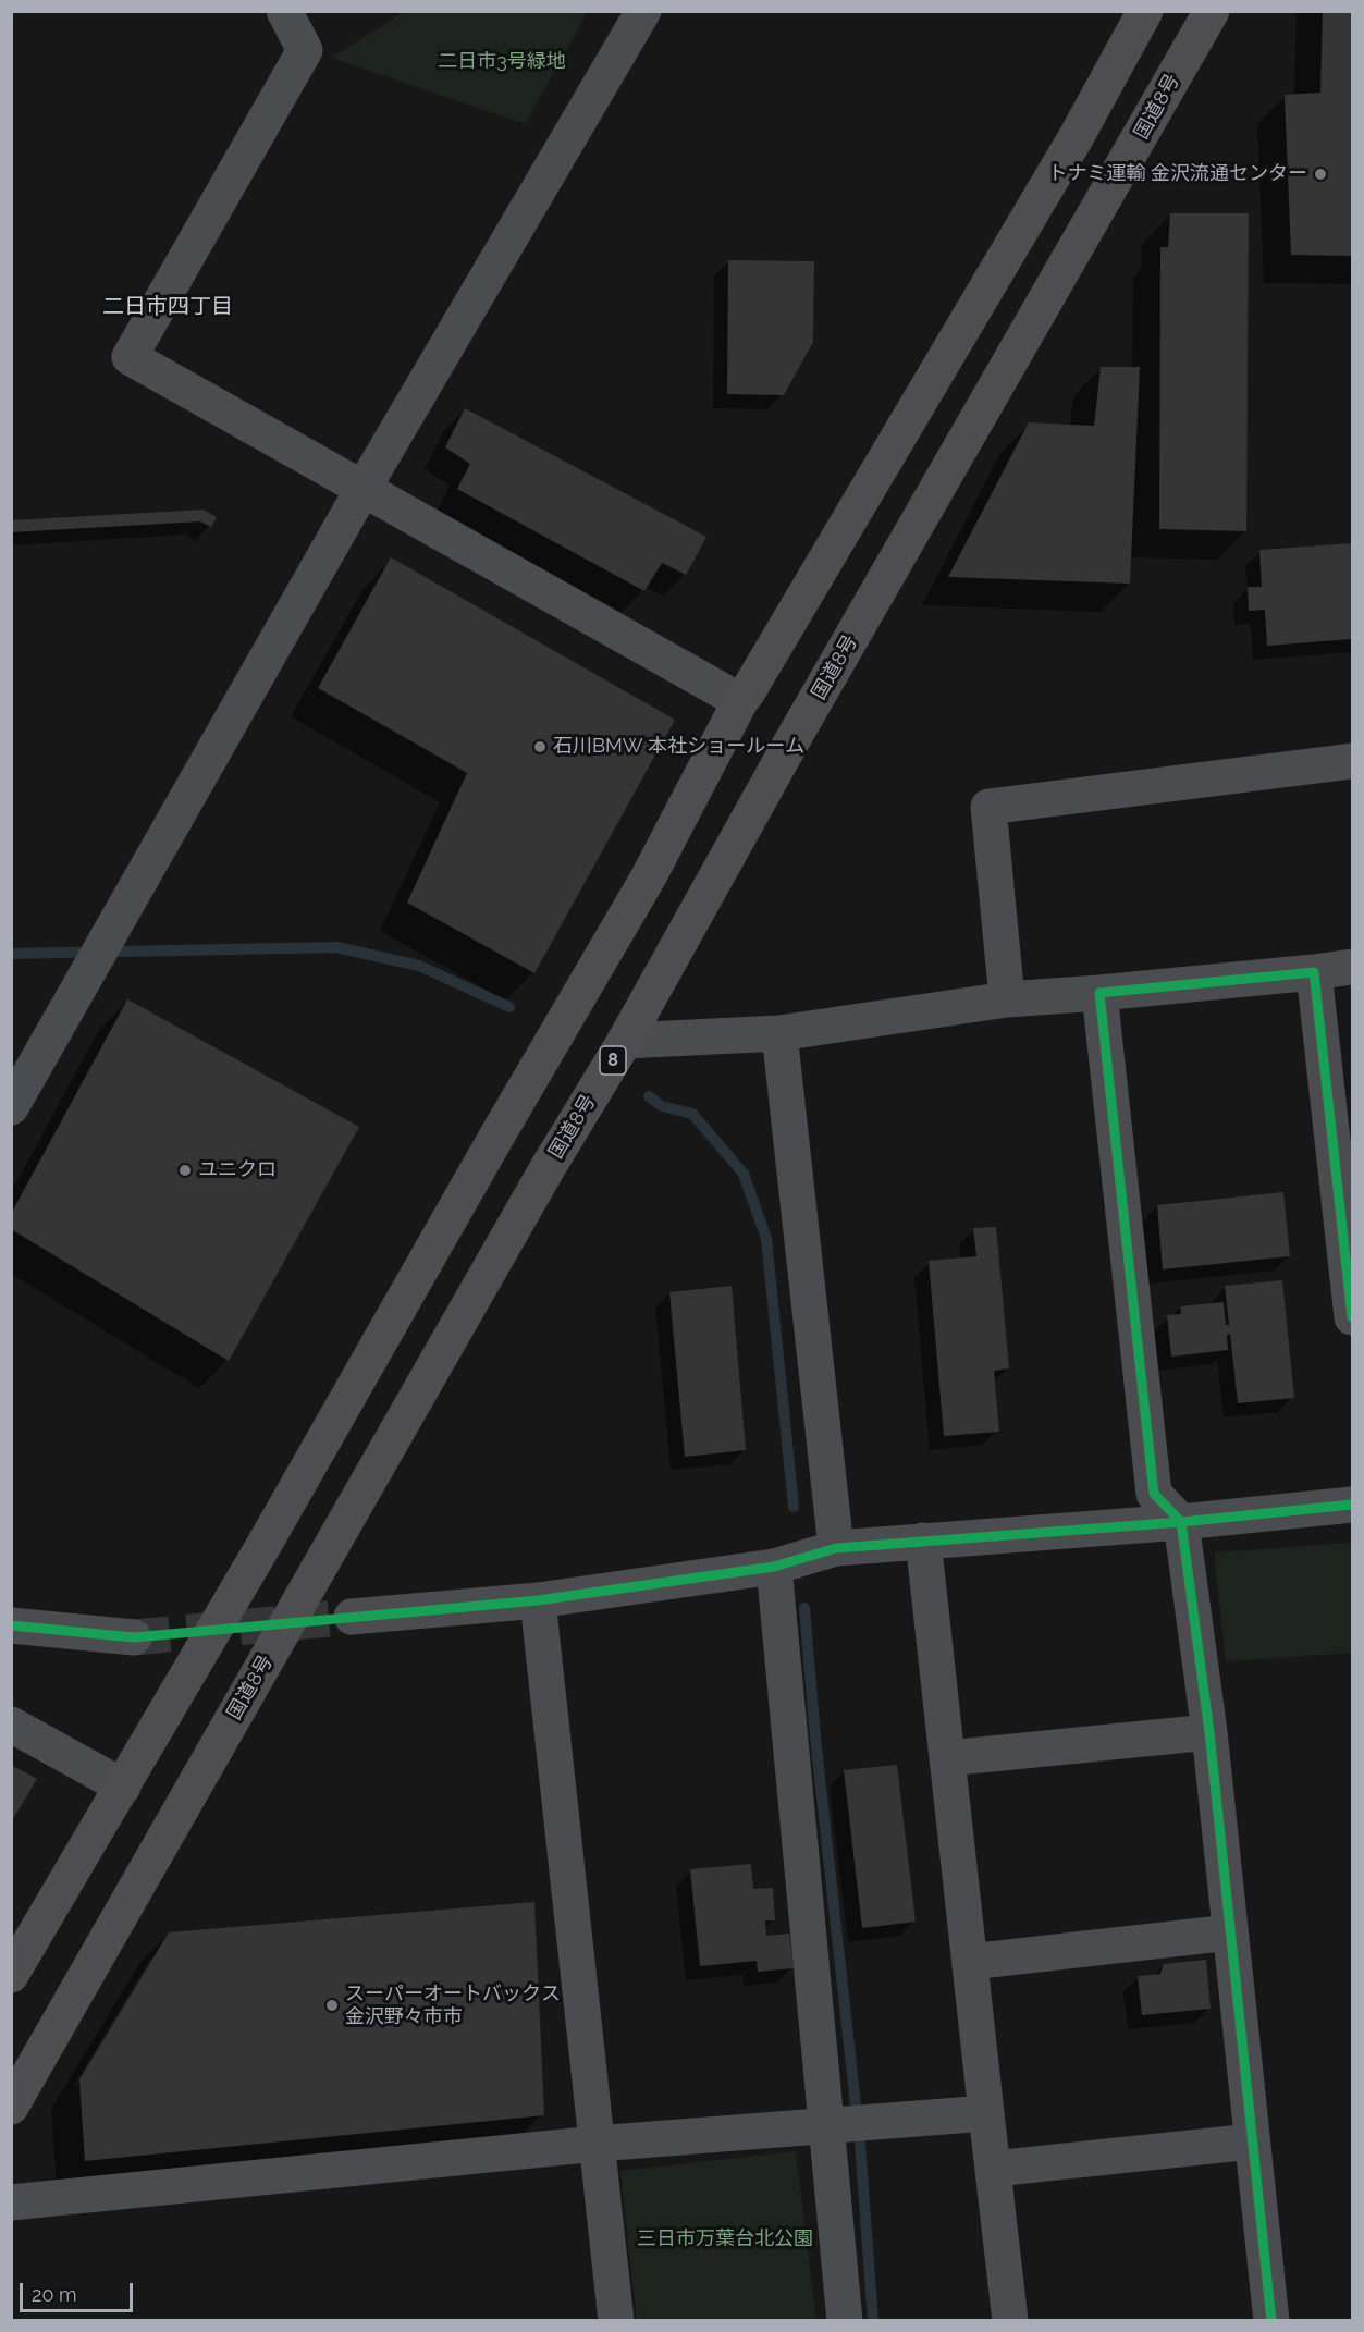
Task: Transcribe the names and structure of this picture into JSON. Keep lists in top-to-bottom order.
{
  "streets": {
    "highway": ["国道8号", "8"]
  },
  "districts": ["二日市四丁目"],
  "parks": ["二日市3号緑地", "三日市万葉台北公園"],
  "places": [
    "トナミ運輸 金沢流通センター",
    "石川BMW 本社ショールーム",
    "ユニクロ",
    "スーパーオートバックス 金沢野々市市"
  ],
  "scale_bar": "20 m"
}
